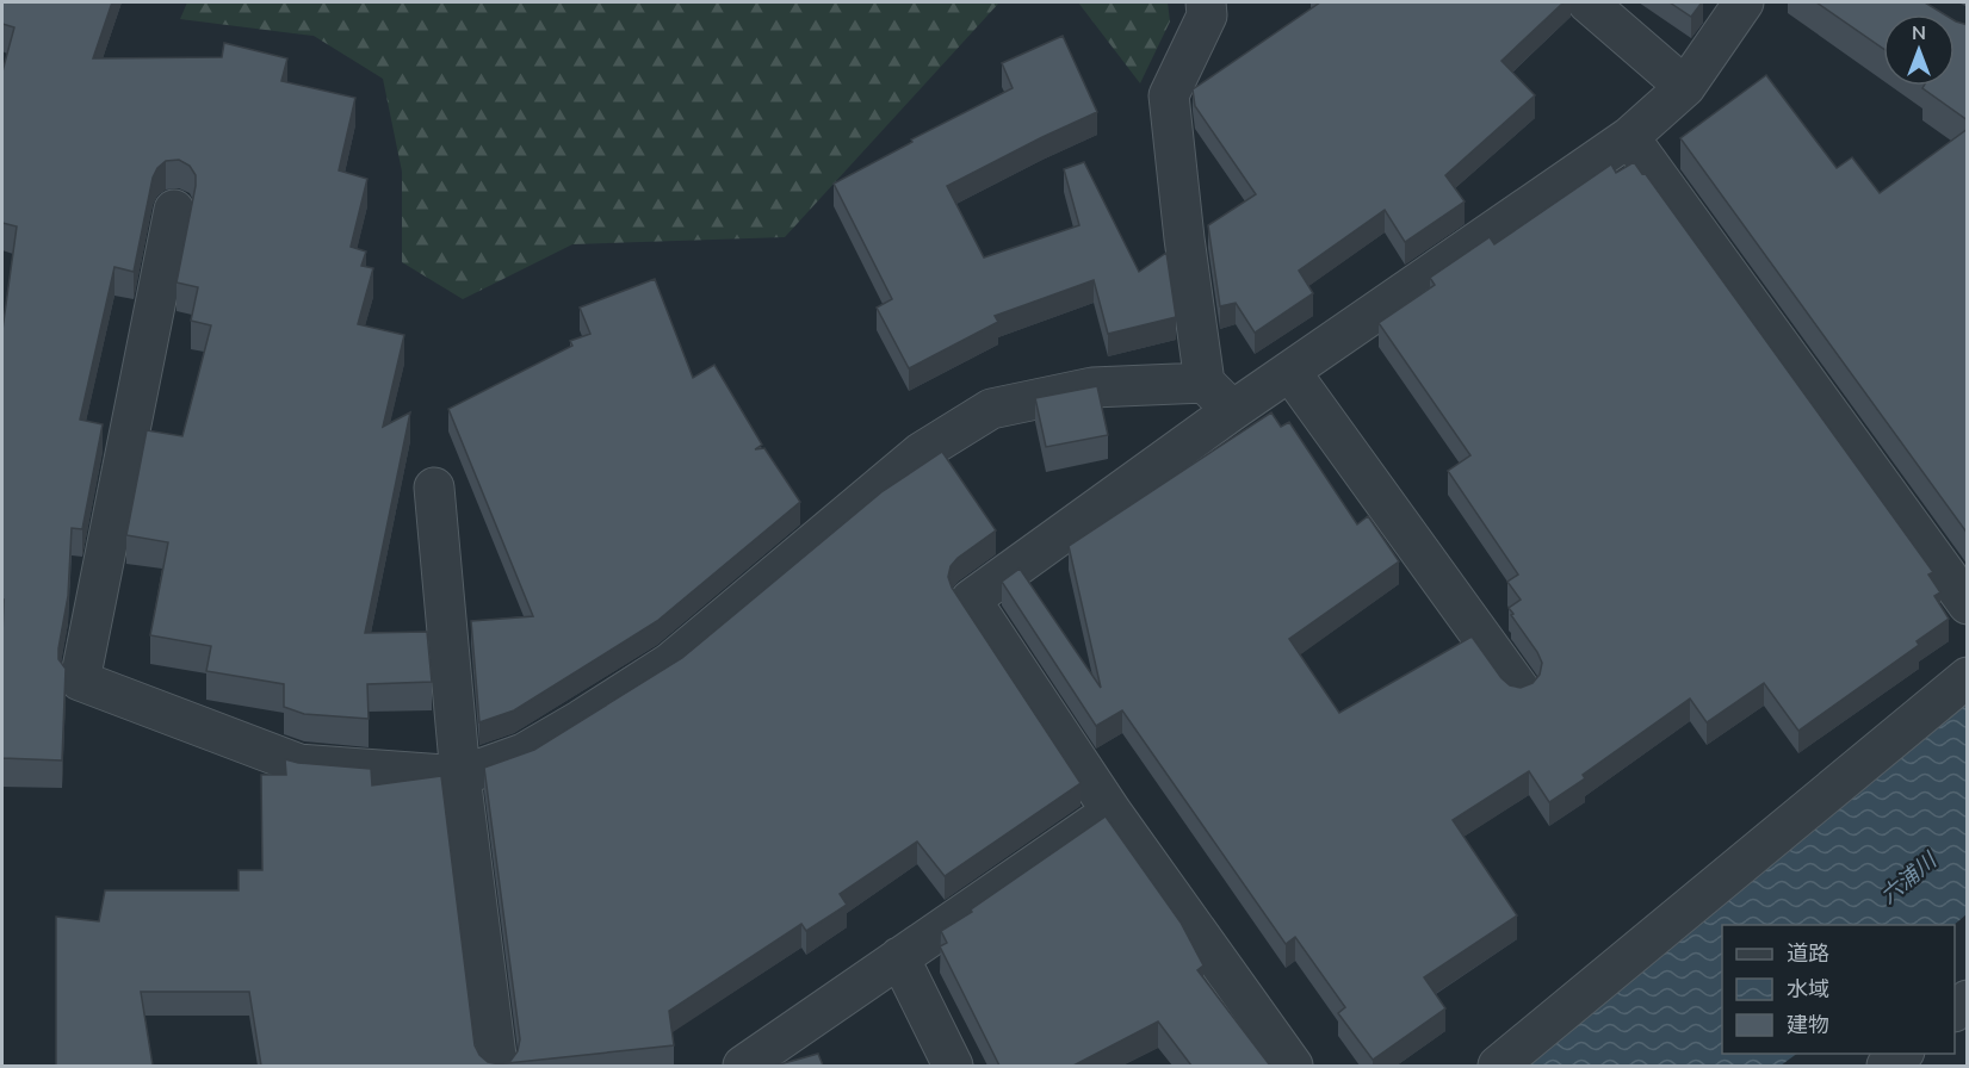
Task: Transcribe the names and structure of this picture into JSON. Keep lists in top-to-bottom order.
{
  "water": ["六浦川"],
  "legend": ["道路", "水域", "建物"],
  "north": "top"
}
